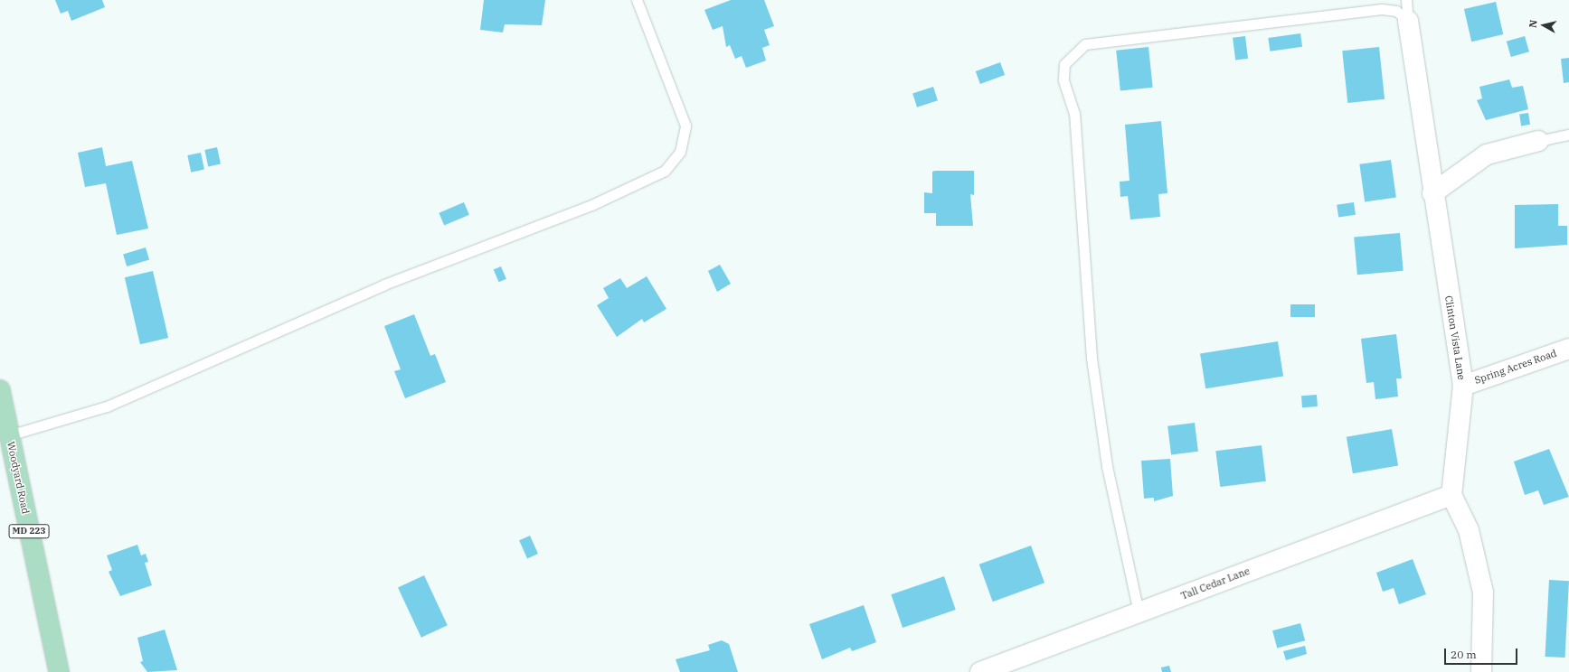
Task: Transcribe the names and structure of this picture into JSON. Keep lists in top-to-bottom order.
{
  "streets": {
    "main road": ["Woodyard Road", "MD 223"],
    "street": ["Clinton Vista Lane", "Spring Acres Road", "Tall Cedar Lane"]
  },
  "crossings": [
    ["Clinton Vista Lane", "Spring Acres Road"],
    ["Clinton Vista Lane", "Tall Cedar Lane"]
  ],
  "scale_bar": "20 m",
  "north": "left"
}
